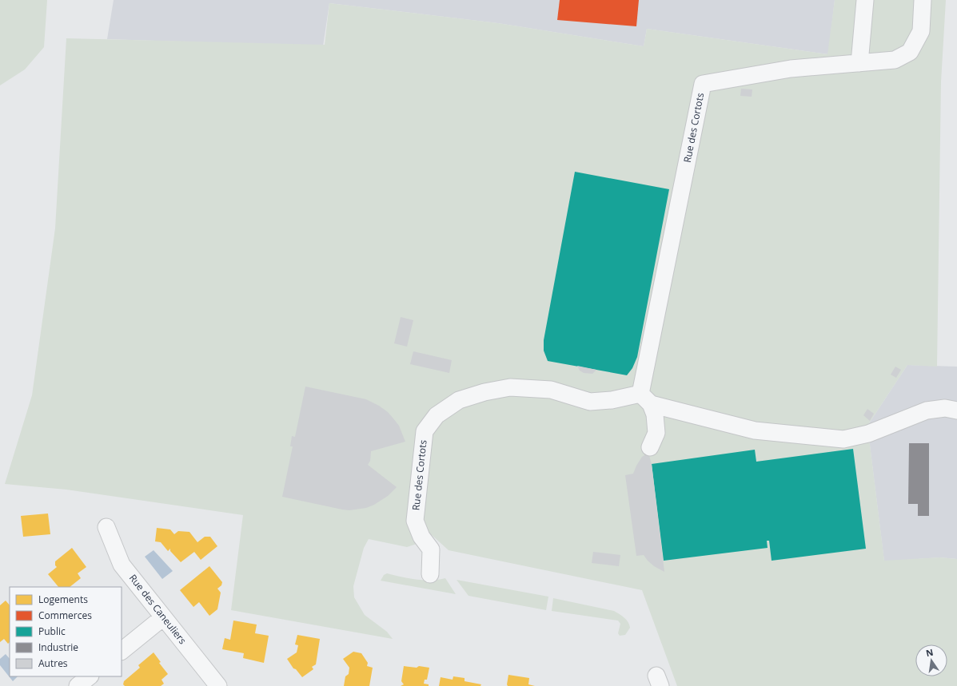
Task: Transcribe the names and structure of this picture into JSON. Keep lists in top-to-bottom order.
{
  "streets": {
    "street": ["Rue des Cortots", "Rue des Caneuliers"]
  },
  "legend": [
    "Logements",
    "Commerces",
    "Public",
    "Industrie",
    "Autres"
  ],
  "north": "top"
}
